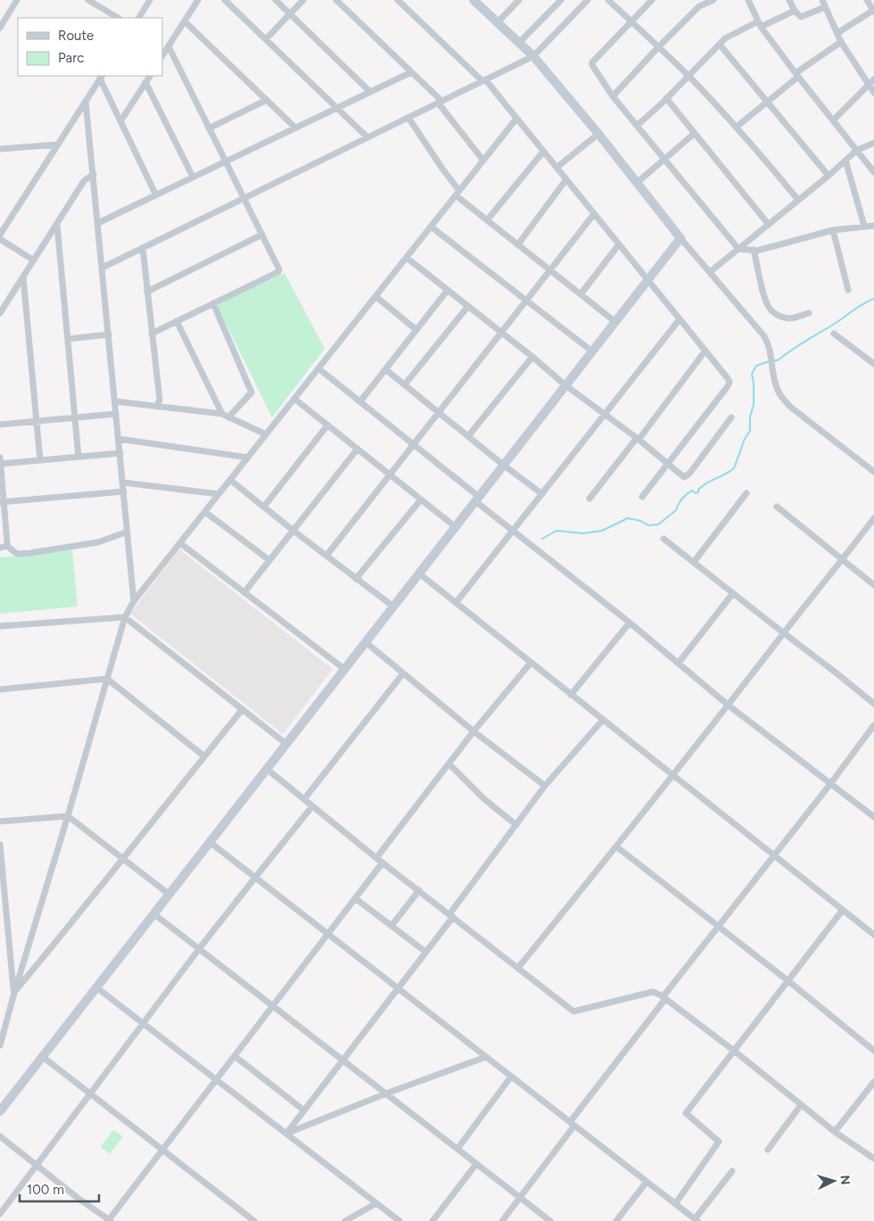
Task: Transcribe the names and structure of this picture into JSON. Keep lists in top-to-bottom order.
{
  "legend": ["Route", "Parc"],
  "scale_bar": "100 m",
  "north": "right"
}
